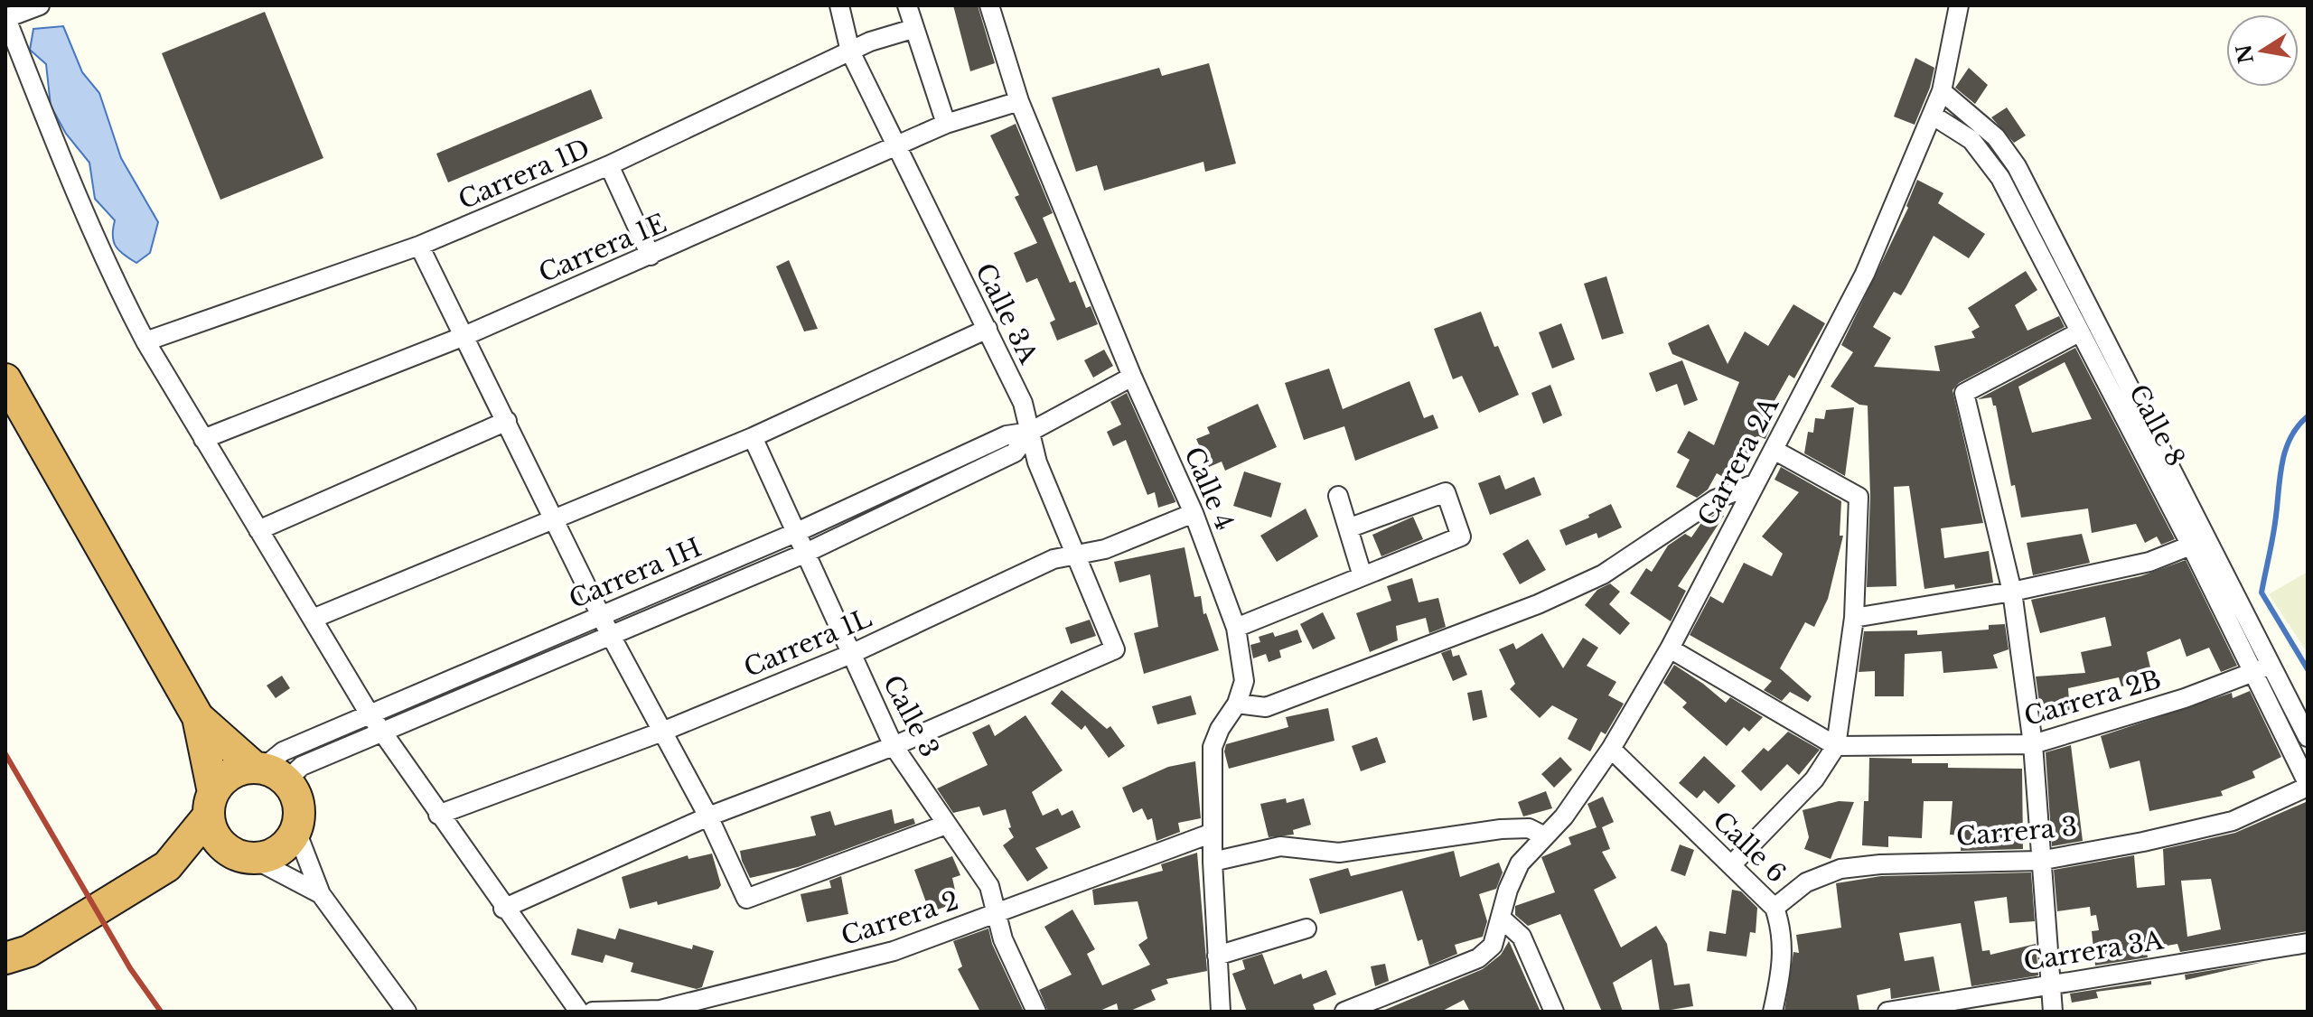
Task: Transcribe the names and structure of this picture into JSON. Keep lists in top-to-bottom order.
{
  "streets": {
    "street": [
      "Carrera 1D",
      "Carrera 1E",
      "Calle 3A",
      "Calle 8",
      "Carrera 2A",
      "Calle 4",
      "Carrera 1H",
      "Carrera 1L",
      "Carrera 2B",
      "Calle 3",
      "Carrera 3",
      "Calle 6",
      "Carrera 2",
      "Carrera 3A"
    ]
  },
  "crossings": [
    ["Carrera 1D", "Calle 3A"],
    ["Carrera 1E", "Calle 3A"],
    ["Carrera 1E", "Calle 4"],
    ["Calle 3A", "Carrera 1H"],
    ["Calle 3A", "Carrera 1L"],
    ["Calle 3A", "Calle 3"],
    ["Calle 8", "Carrera 2A"],
    ["Calle 8", "Carrera 2B"],
    ["Calle 8", "Carrera 3"],
    ["Carrera 2A", "Calle 6"],
    ["Calle 4", "Carrera 1H"],
    ["Calle 4", "Carrera 1L"],
    ["Calle 4", "Carrera 2"],
    ["Carrera 1H", "Calle 3"],
    ["Carrera 1L", "Calle 3"],
    ["Calle 3", "Carrera 2"],
    ["Carrera 3", "Calle 6"]
  ],
  "north": "left"
}
